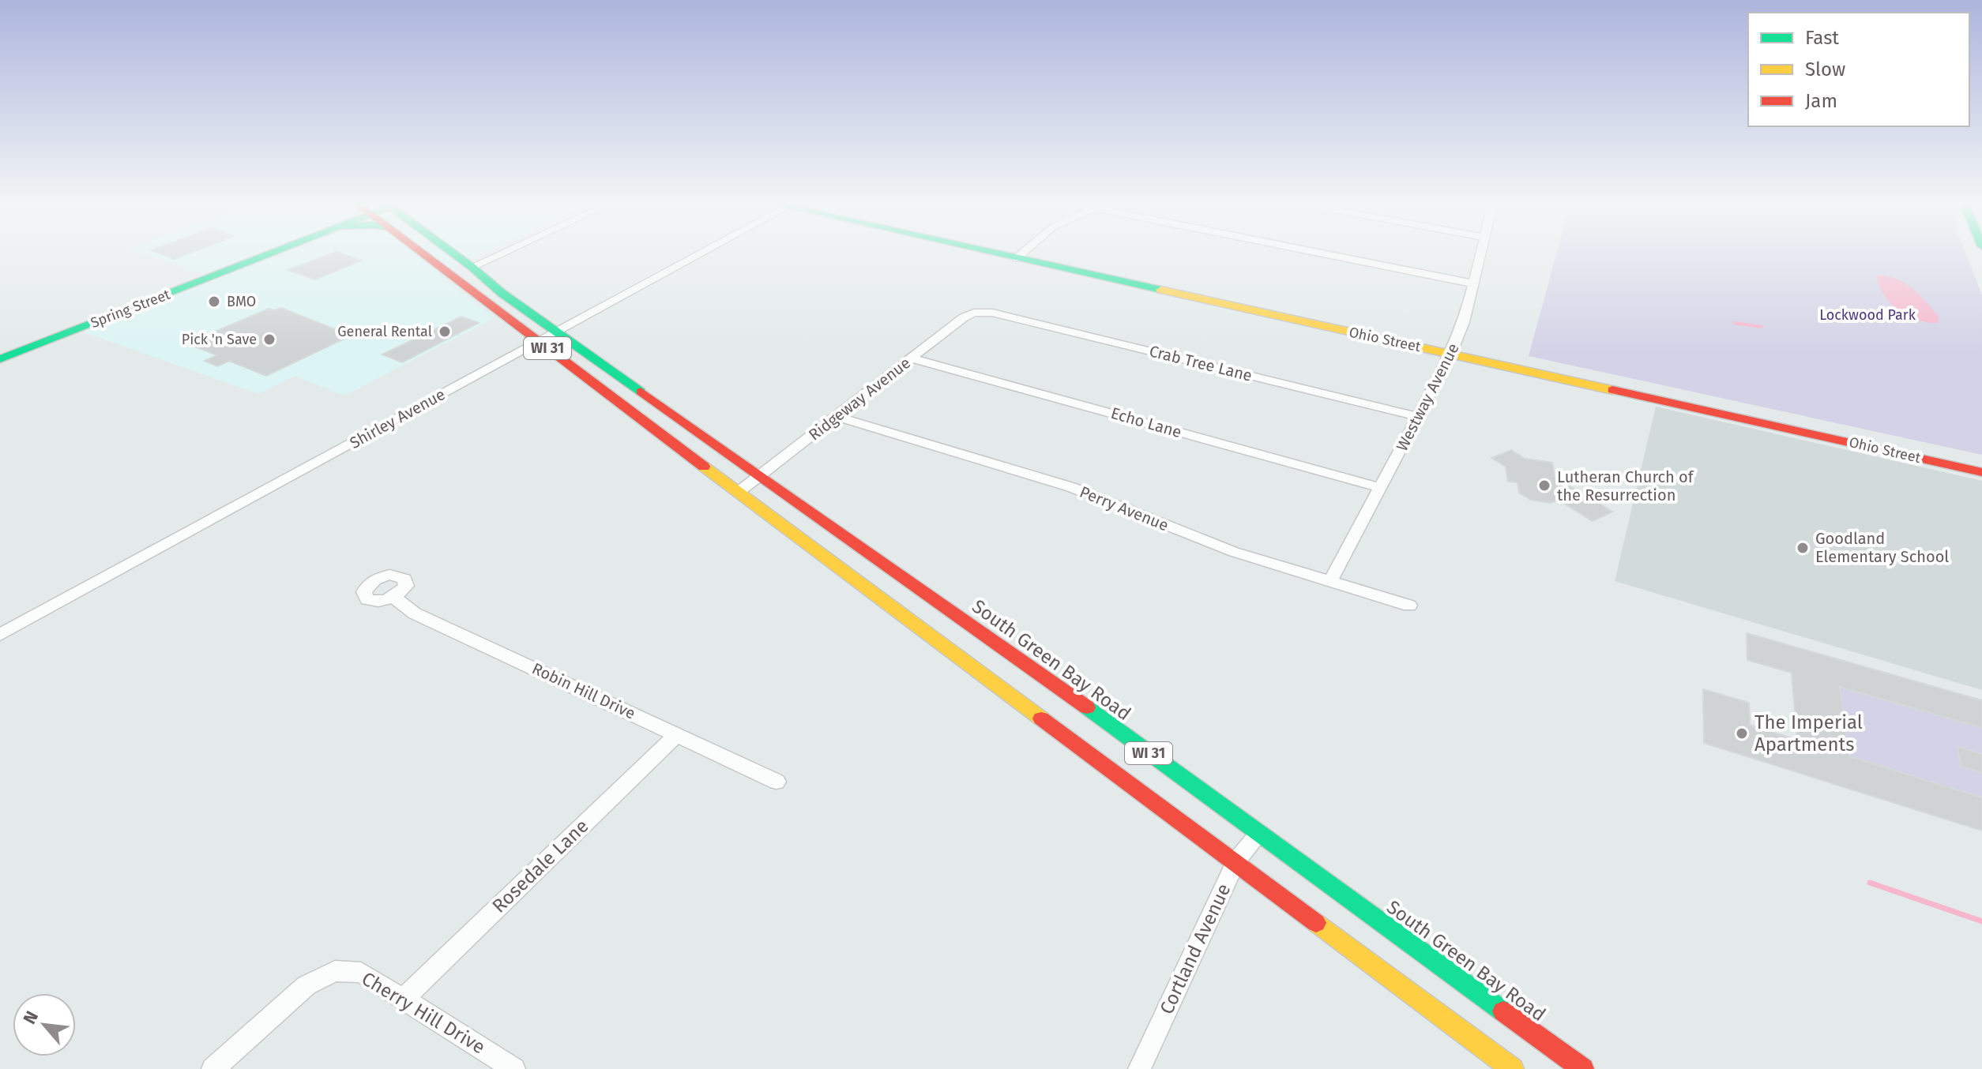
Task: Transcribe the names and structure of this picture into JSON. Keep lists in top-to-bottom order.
{
  "streets": {
    "main road": [
      "Spring Street",
      "Ohio Street",
      "WI 31",
      "South Green Bay Road"
    ],
    "street": [
      "Crab Tree Lane",
      "Westway Avenue",
      "Ridgeway Avenue",
      "Shirley Avenue",
      "Echo Lane",
      "Perry Avenue",
      "Robin Hill Drive",
      "Rosedale Lane",
      "Cortland Avenue",
      "Cherry Hill Drive"
    ]
  },
  "crossings": [
    ["Ohio Street", "Westway Avenue"],
    ["WI 31", "Ridgeway Avenue"],
    ["WI 31", "Shirley Avenue"],
    ["WI 31", "South Green Bay Road"],
    ["WI 31", "Cortland Avenue"],
    ["Crab Tree Lane", "Westway Avenue"],
    ["Crab Tree Lane", "Ridgeway Avenue"],
    ["Westway Avenue", "Echo Lane"],
    ["Westway Avenue", "Perry Avenue"],
    ["Ridgeway Avenue", "Echo Lane"],
    ["Ridgeway Avenue", "Perry Avenue"],
    ["Ridgeway Avenue", "South Green Bay Road"],
    ["Shirley Avenue", "South Green Bay Road"],
    ["South Green Bay Road", "Cortland Avenue"],
    ["Robin Hill Drive", "Rosedale Lane"],
    ["Rosedale Lane", "Cherry Hill Drive"]
  ],
  "parks": ["Lockwood Park"],
  "places": [
    "BMO",
    "General Rental",
    "Pick 'n Save",
    "Lutheran Church of the Resurrection",
    "Goodland Elementary School",
    "The Imperial Apartments"
  ],
  "legend": ["Fast", "Slow", "Jam"],
  "north": "top left"
}
